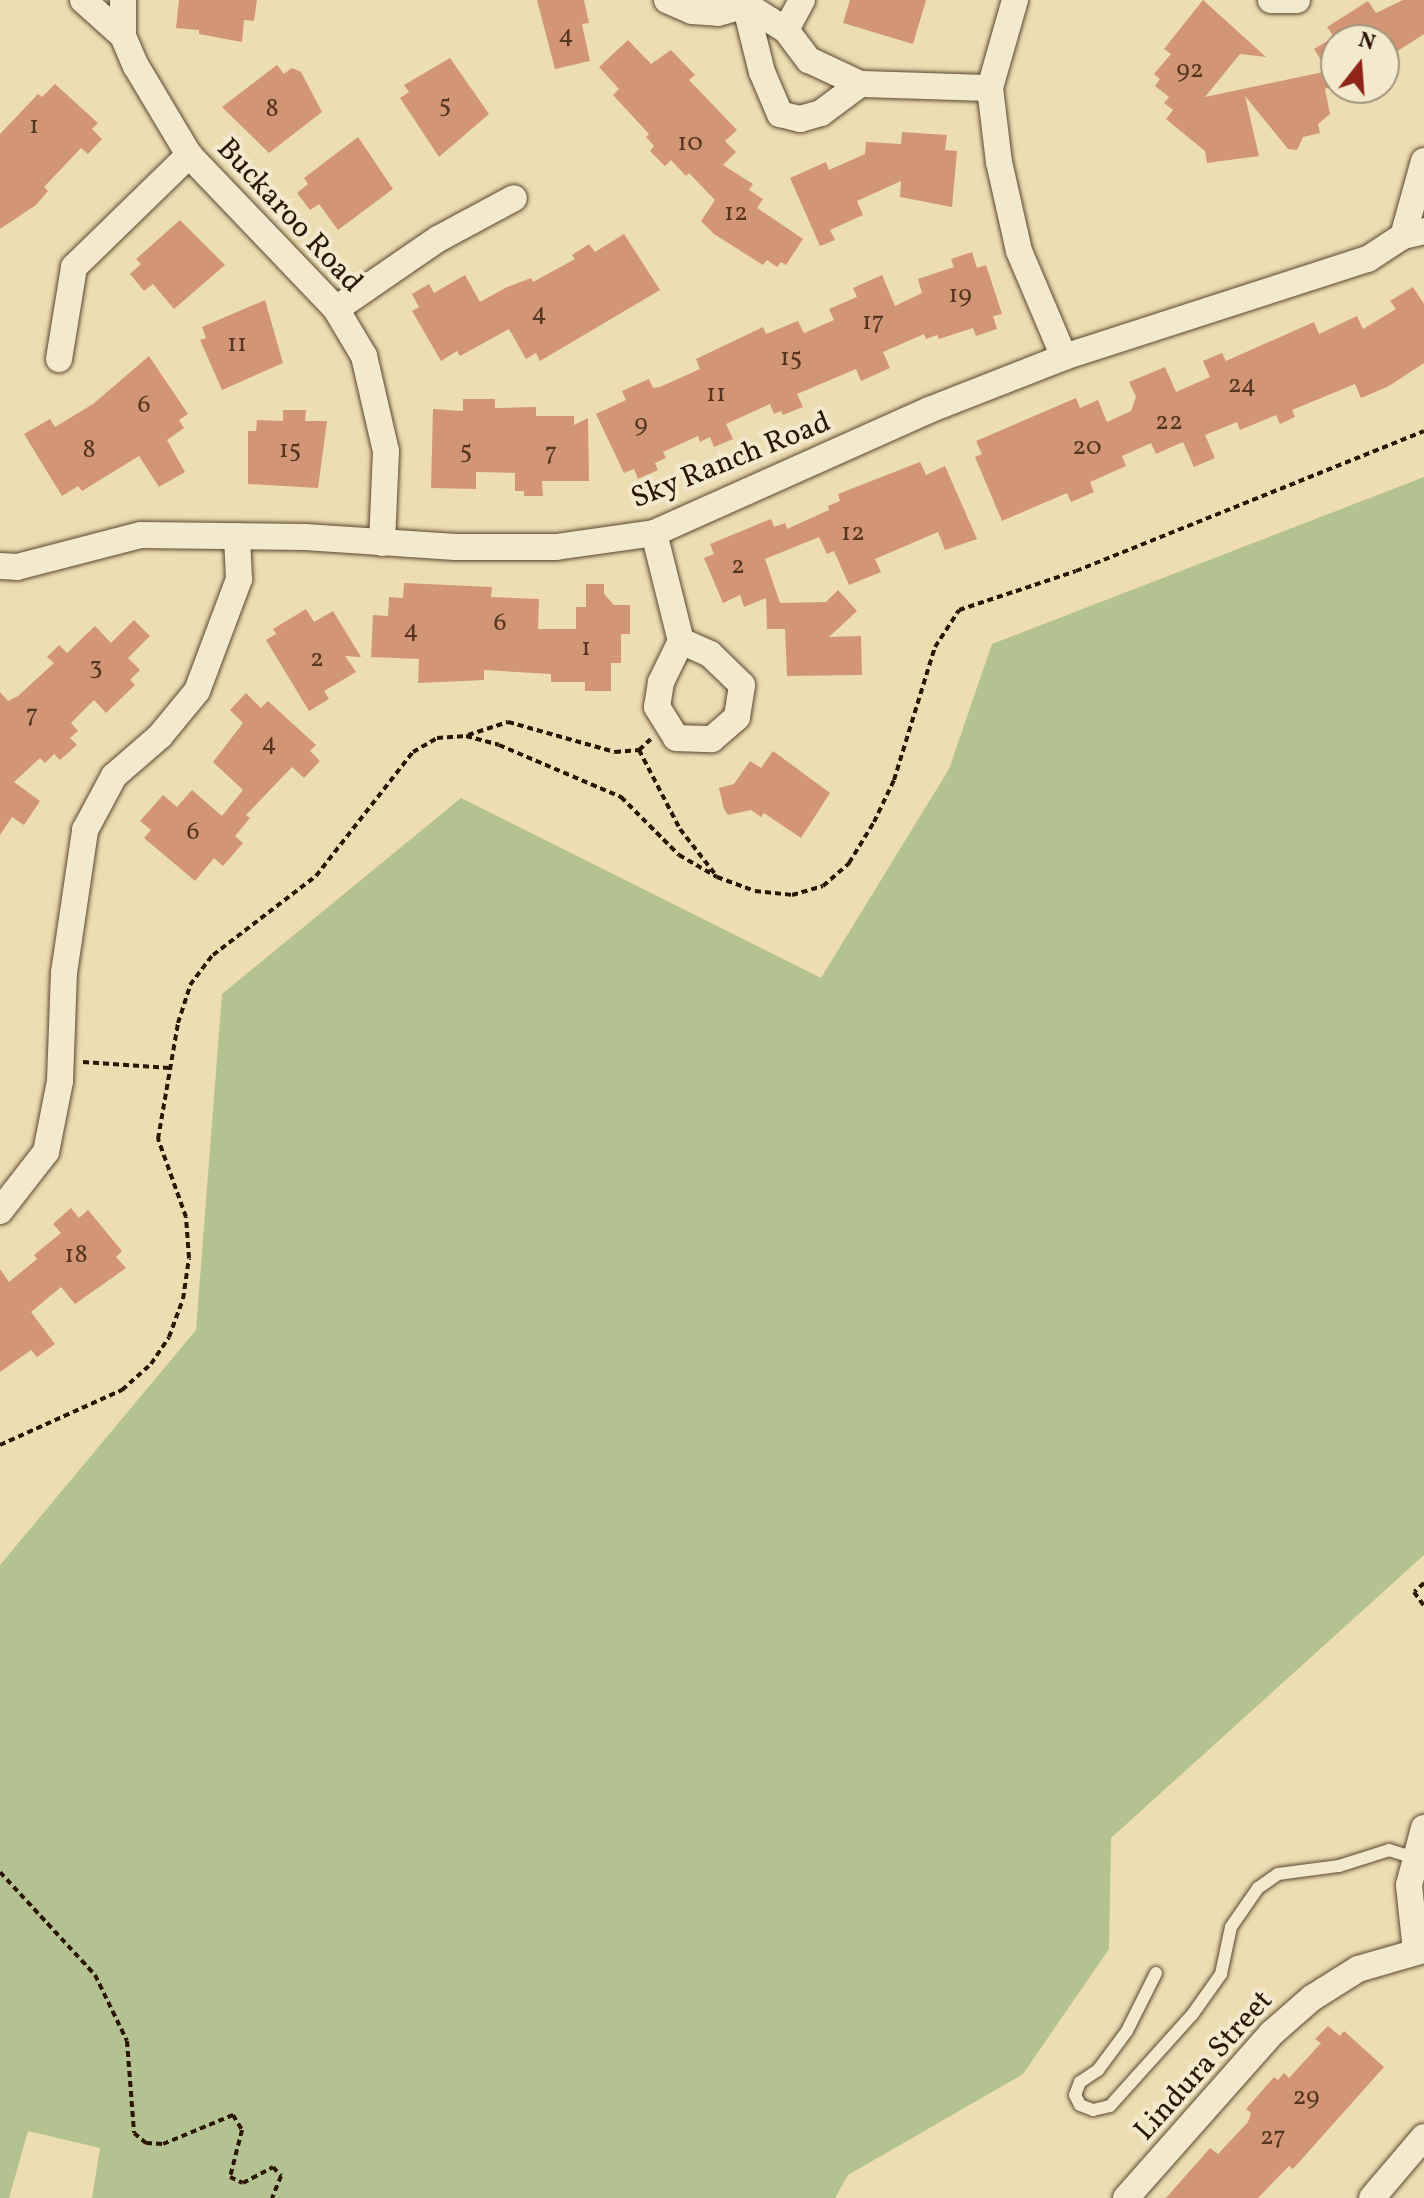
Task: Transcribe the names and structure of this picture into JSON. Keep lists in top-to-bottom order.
{
  "streets": {
    "street": ["Buckaroo Road", "Sky Ranch Road", "Lindura Street"]
  },
  "crossings": [
    ["Buckaroo Road", "Sky Ranch Road"]
  ],
  "house_numbers": [
    "4",
    "92",
    "5",
    "8",
    "1",
    "10",
    "12",
    "19",
    "4",
    "17",
    "11",
    "15",
    "24",
    "11",
    "6",
    "22",
    "9",
    "20",
    "8",
    "15",
    "5",
    "7",
    "12",
    "2",
    "6",
    "4",
    "1",
    "2",
    "3",
    "7",
    "4",
    "6",
    "18",
    "29",
    "27"
  ],
  "north": "top"
}
